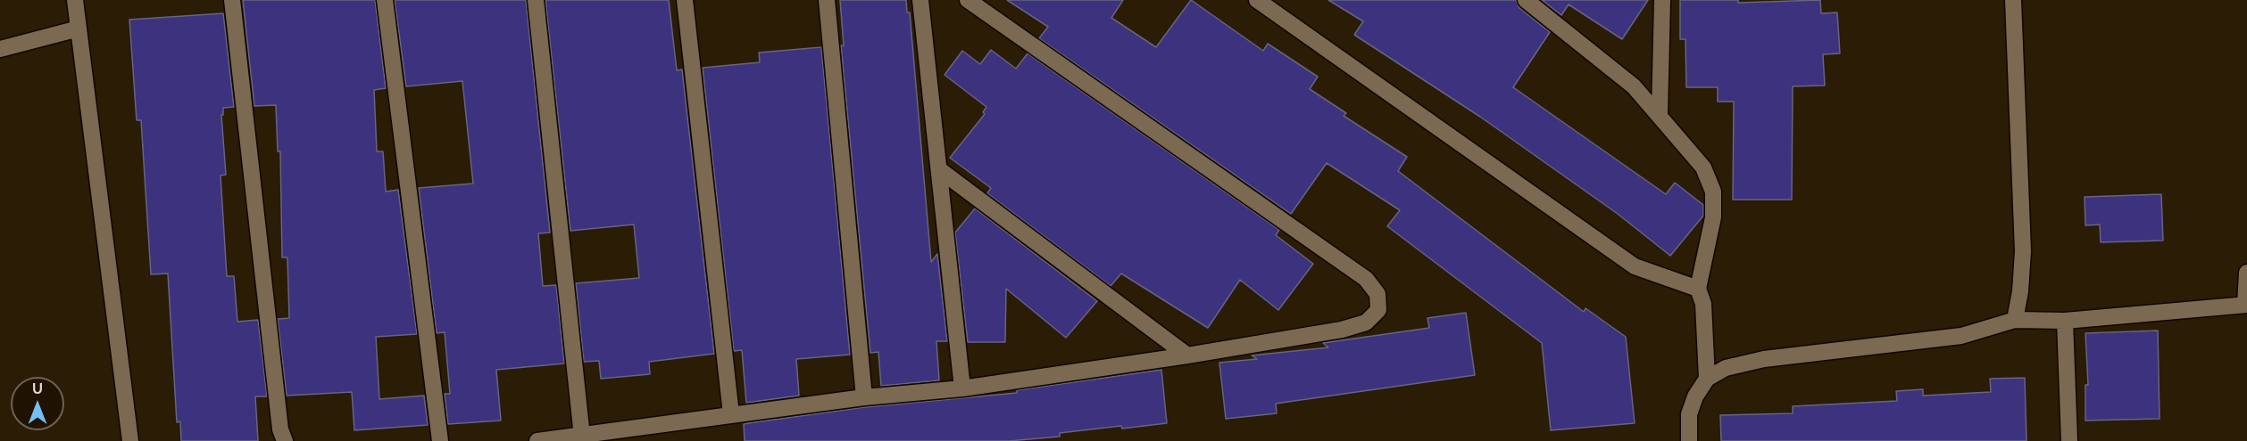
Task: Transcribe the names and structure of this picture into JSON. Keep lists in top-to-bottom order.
{
  "north": "top"
}
